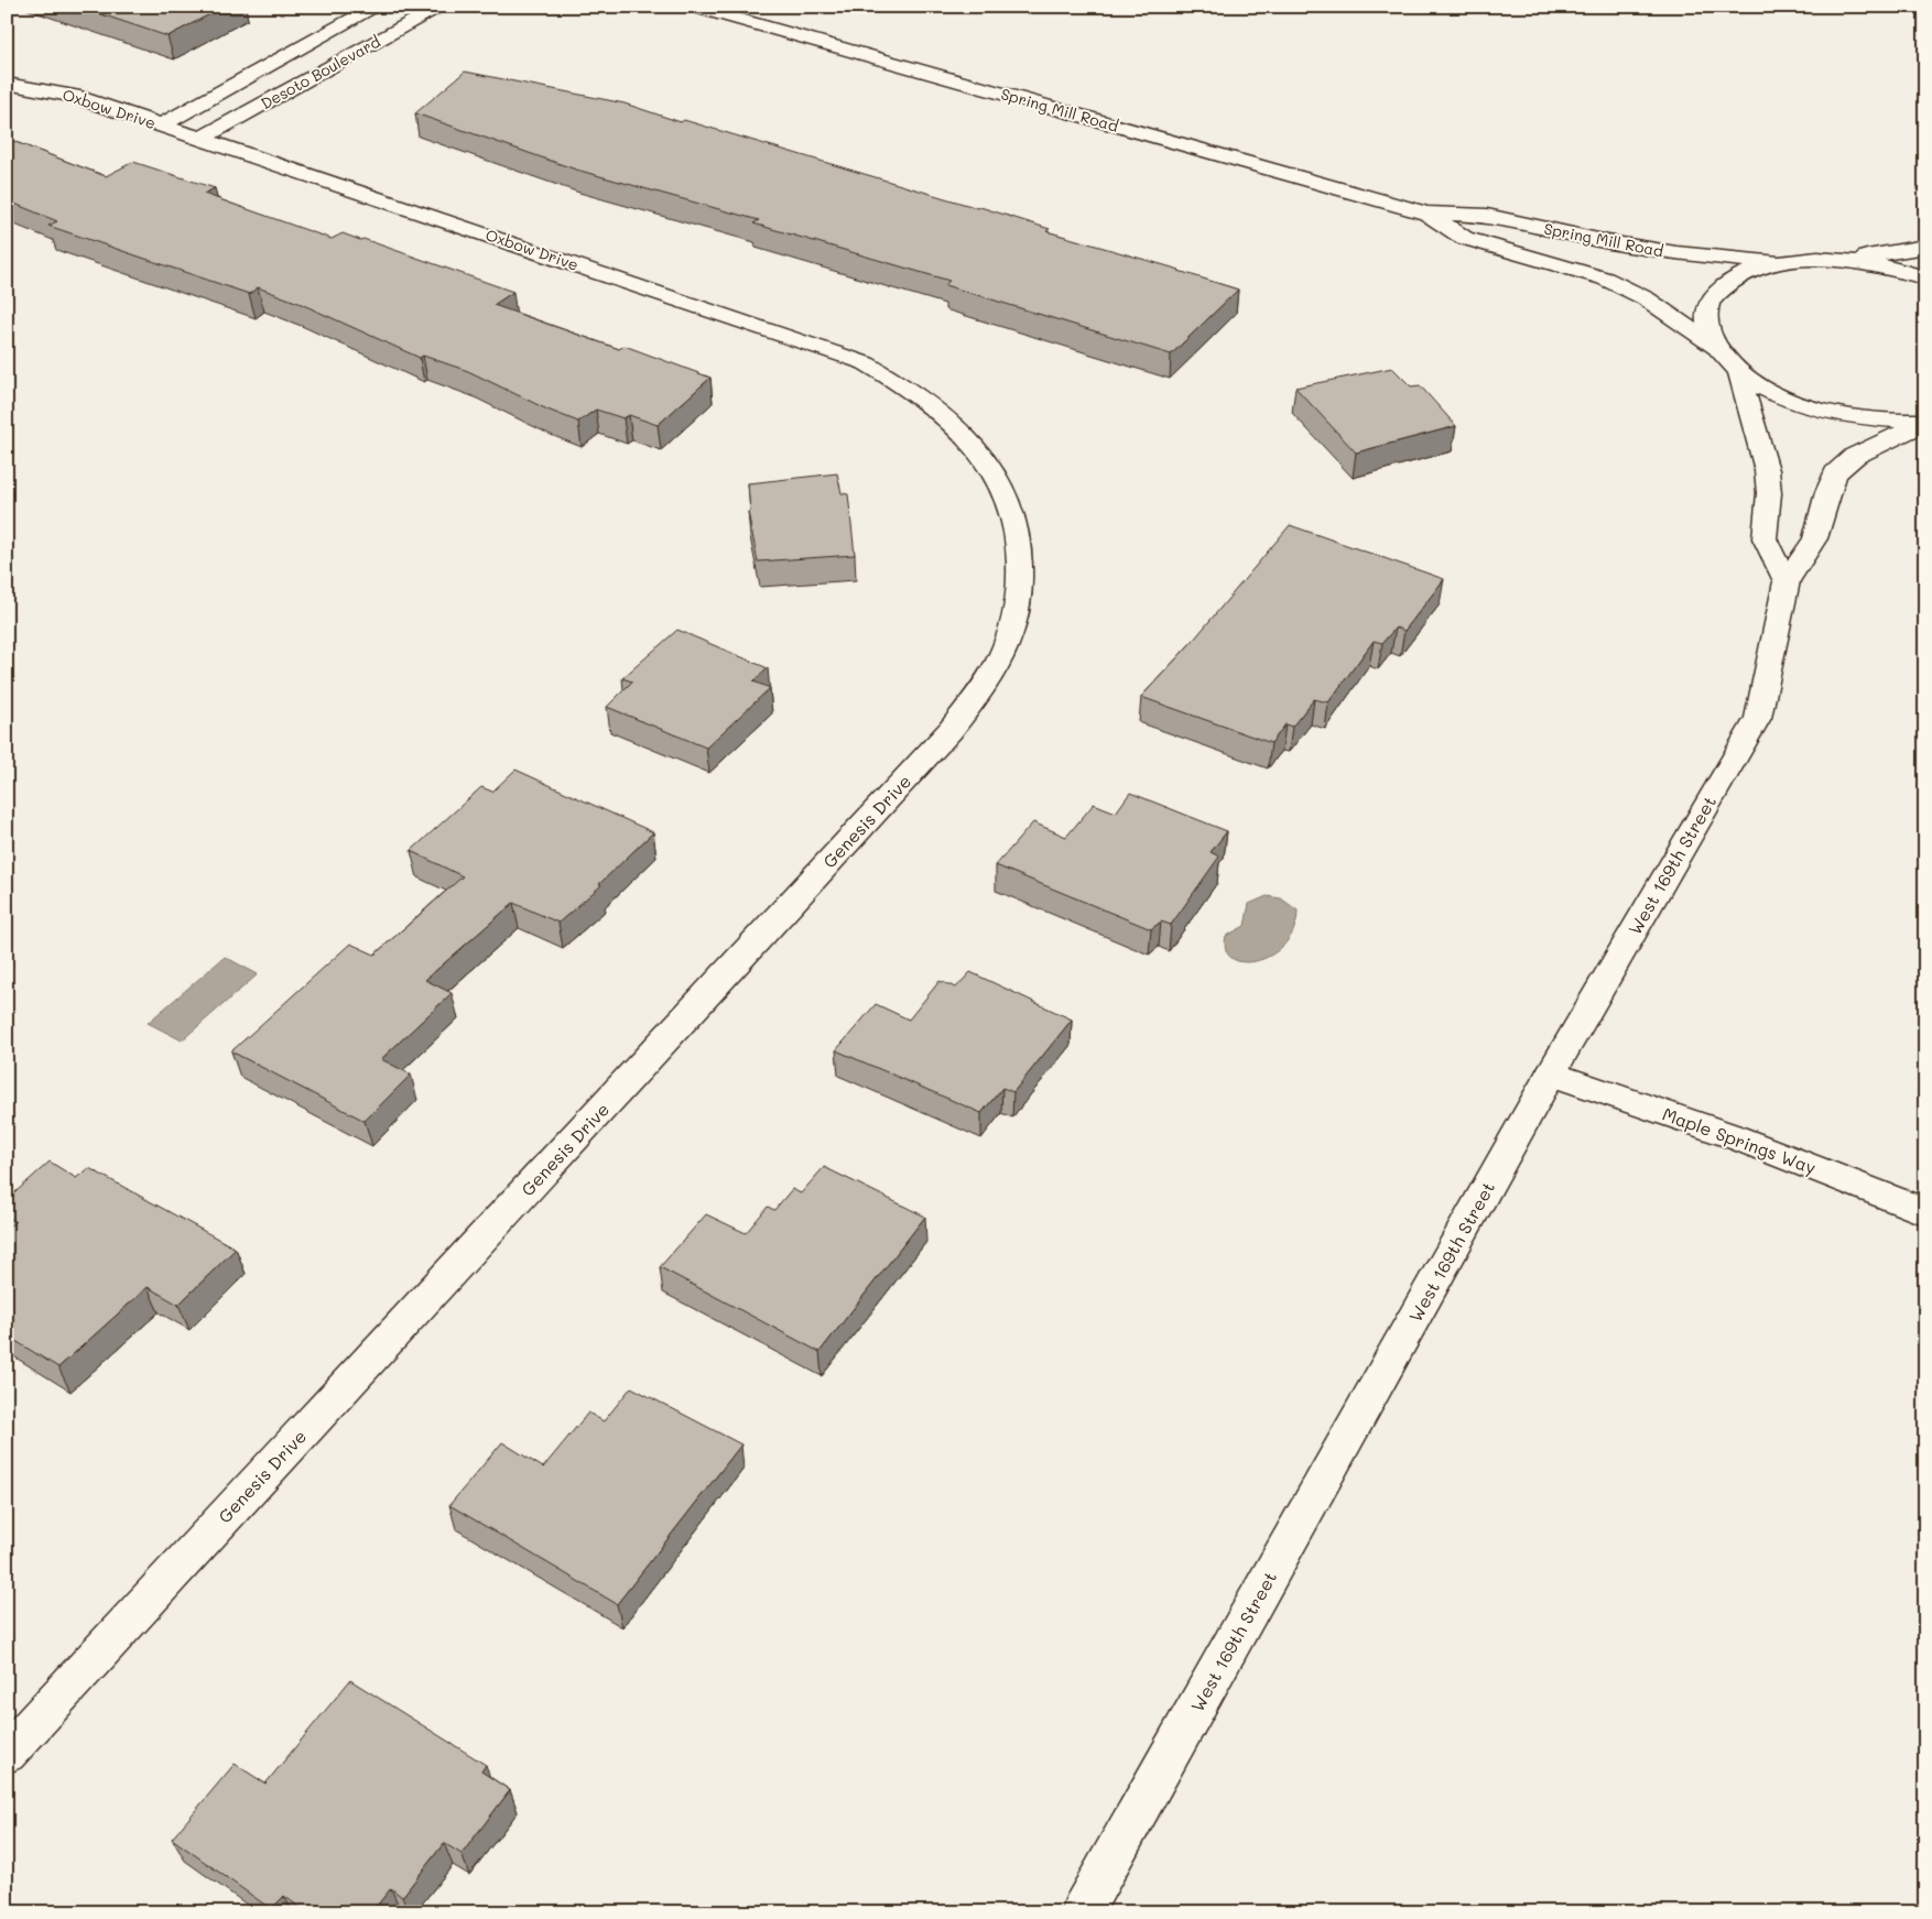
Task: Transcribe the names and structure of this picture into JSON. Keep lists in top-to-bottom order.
{
  "streets": {
    "street": [
      "Desoto Boulevard",
      "Oxbow Drive",
      "Spring Mill Road",
      "Genesis Drive",
      "West 169th Street",
      "Maple Springs Way"
    ]
  },
  "crossings": [
    ["Desoto Boulevard", "Oxbow Drive"],
    ["Oxbow Drive", "Genesis Drive"],
    ["West 169th Street", "Maple Springs Way"]
  ]
}
